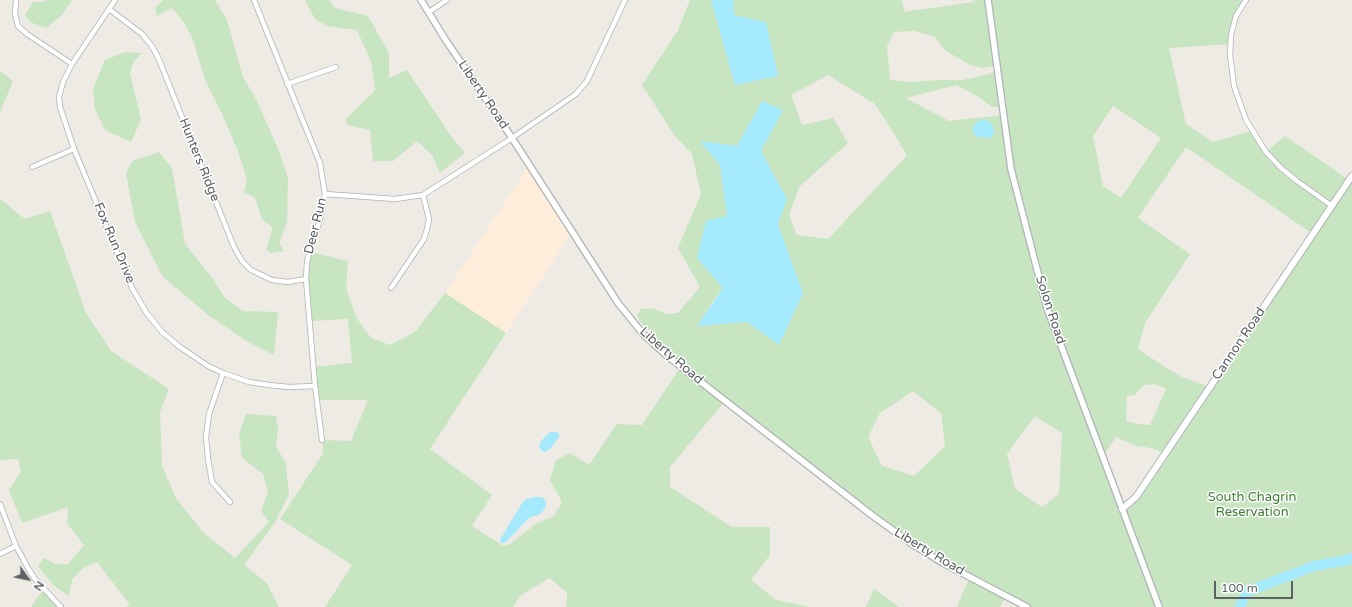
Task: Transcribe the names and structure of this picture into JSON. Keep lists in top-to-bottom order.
{
  "streets": {
    "main road": ["Cannon Road"],
    "street": [
      "Liberty Road",
      "Hunters Ridge",
      "Deer Run",
      "Fox Run Drive",
      "Solon Road"
    ]
  },
  "crossings": [
    ["Hunters Ridge", "Deer Run"],
    ["Hunters Ridge", "Fox Run Drive"],
    ["Deer Run", "Fox Run Drive"],
    ["Solon Road", "Cannon Road"]
  ],
  "parks": ["South Chagrin Reservation"],
  "scale_bar": "100 m",
  "north": "bottom right"
}
